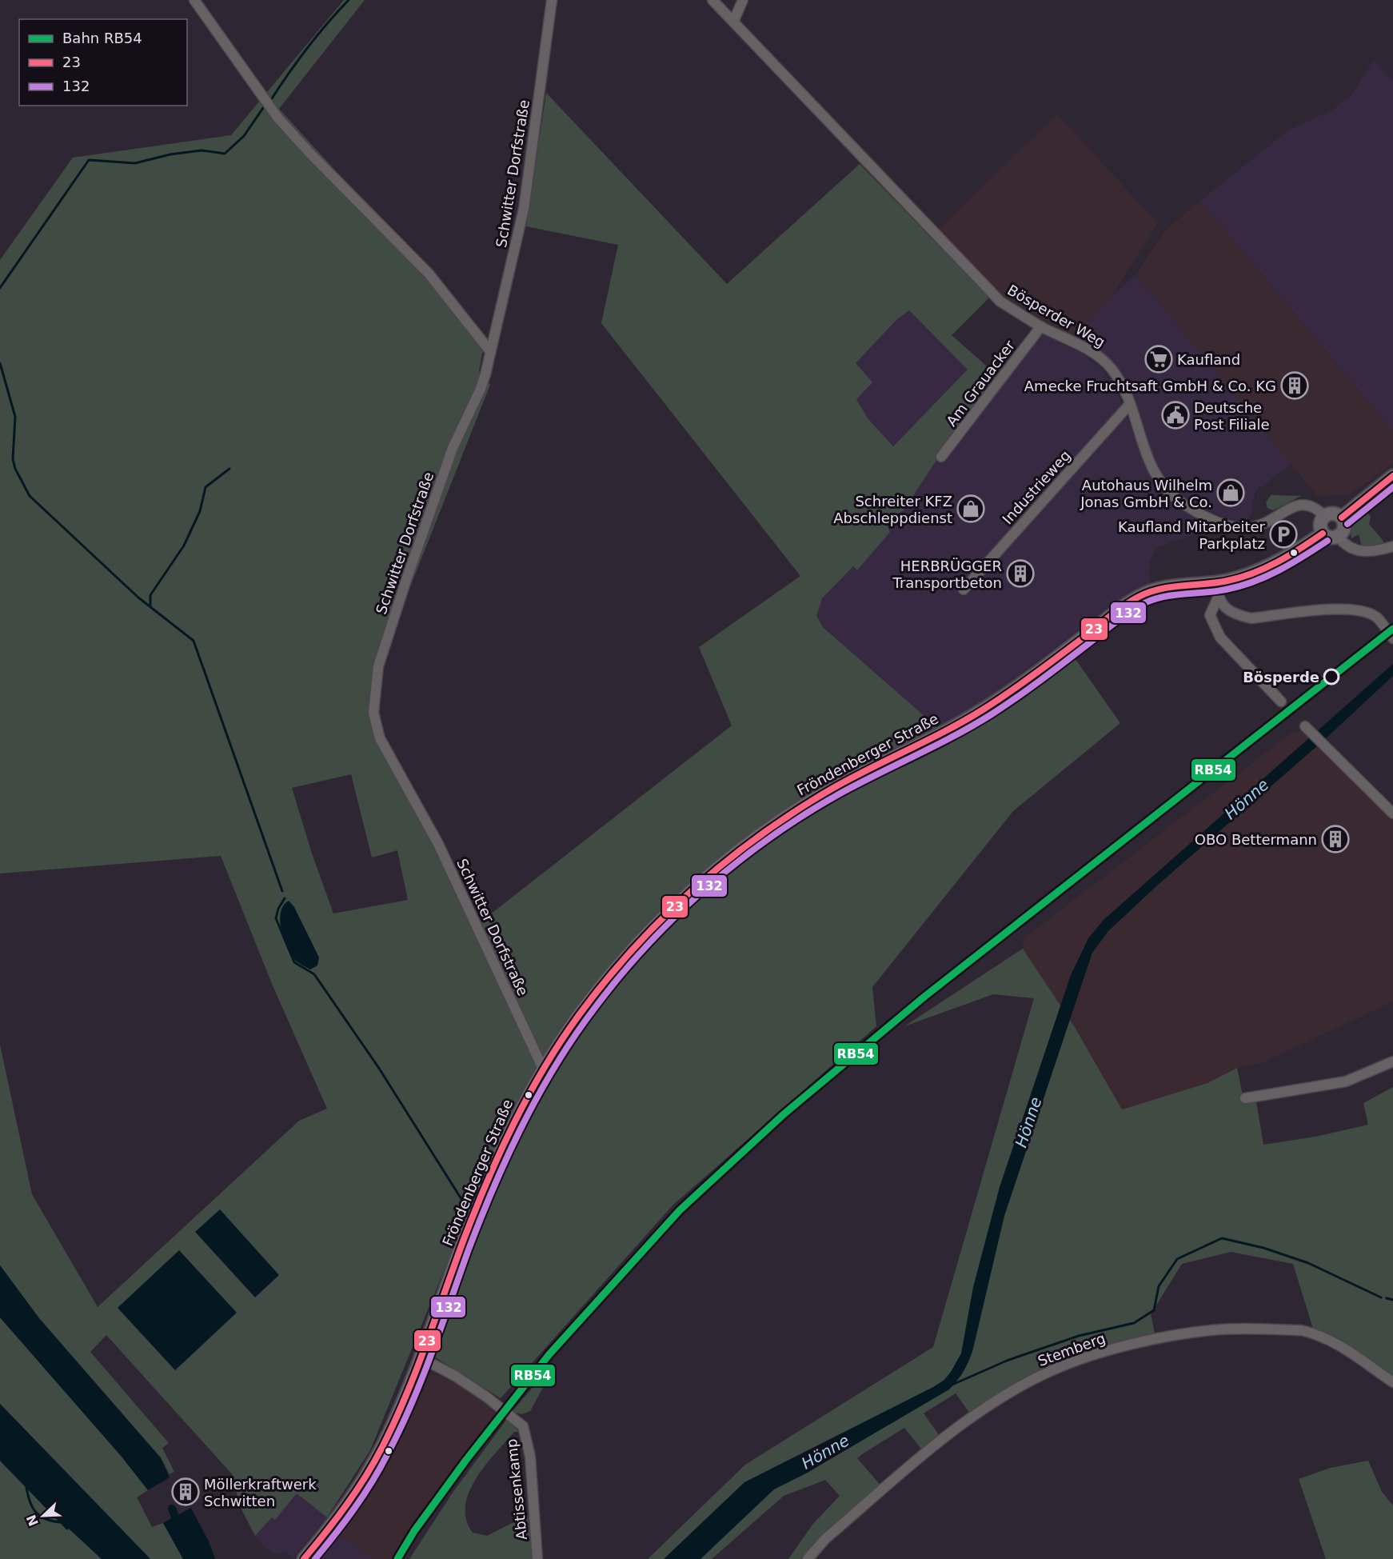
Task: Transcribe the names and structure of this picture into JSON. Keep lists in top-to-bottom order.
{
  "streets": {
    "main road": ["Fröndenberger Straße"],
    "street": [
      "Schwitter Dorfstraße",
      "Bösperder Weg",
      "Am Grauacker",
      "Industrieweg",
      "Stemberg",
      "Abtissenkamp"
    ]
  },
  "crossings": [
    ["Schwitter Dorfstraße", "Fröndenberger Straße"],
    ["Bösperder Weg", "Am Grauacker"],
    ["Bösperder Weg", "Industrieweg"],
    ["Bösperder Weg", "Fröndenberger Straße"],
    ["Fröndenberger Straße", "Abtissenkamp"]
  ],
  "water": ["Hönne"],
  "places": {
    "supermarket": ["Kaufland"],
    "building": [
      "Amecke Fruchtsaft GmbH & Co. KG",
      "HERBRÜGGER Transportbeton",
      "OBO Bettermann",
      "Möllerkraftwerk Schwitten"
    ],
    "public building": ["Deutsche Post Filiale"],
    "shop": ["Autohaus Wilhelm Jonas GmbH & Co.", "Schreiter KFZ Abschleppdienst"],
    "parking": ["Kaufland Mitarbeiter Parkplatz"],
    "other": ["Bösperde"]
  },
  "lines": ["transit line 23", "transit line 132", "rail line RB54"],
  "legend": ["Bahn RB54", "23", "132"],
  "north": "bottom left"
}
